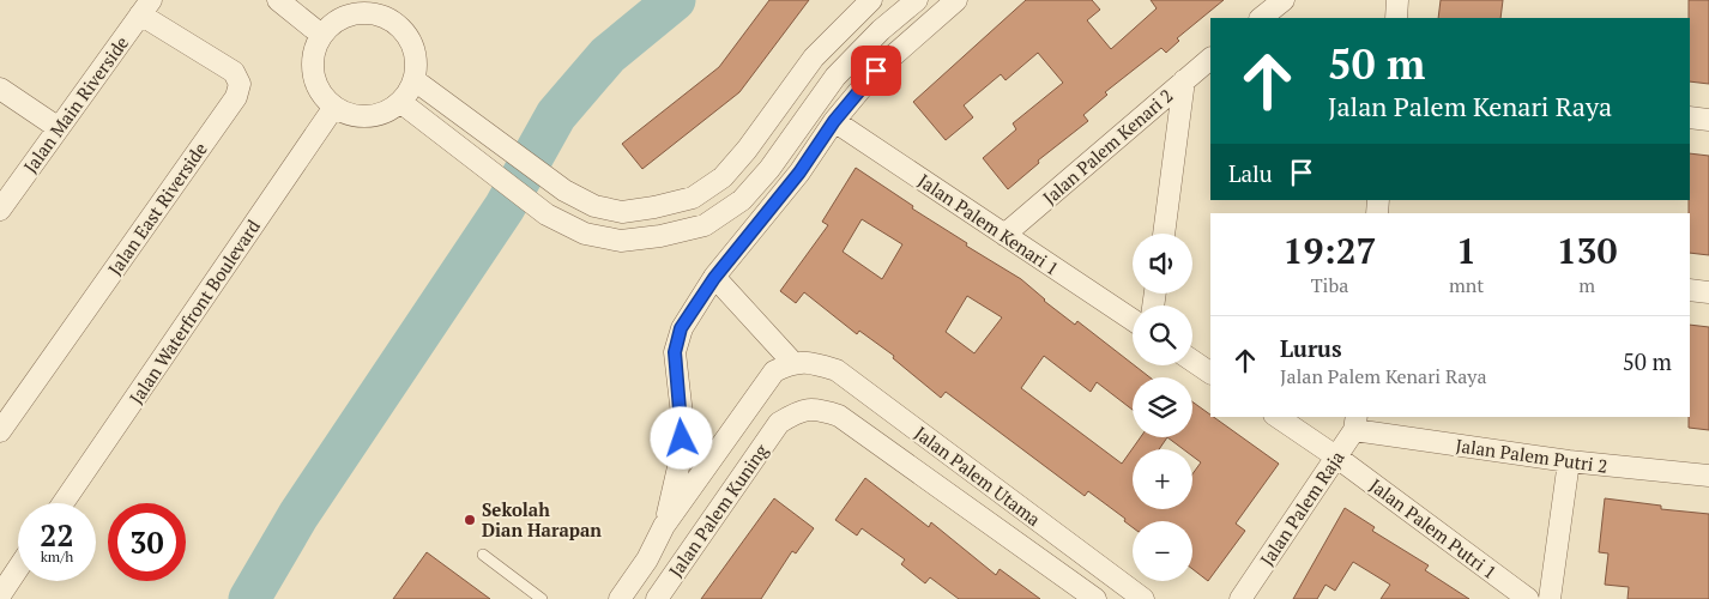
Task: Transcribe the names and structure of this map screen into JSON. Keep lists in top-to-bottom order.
{
  "streets": {
    "street": [
      "Jalan Main Riverside",
      "Jalan Palem Kenari 2",
      "Jalan East Riverside",
      "Jalan Palem Kenari 1",
      "Jalan Waterfront Boulevard",
      "Jalan Palem Putri 2",
      "Jalan Palem Utama",
      "Jalan Palem Raja",
      "Jalan Palem Kuning",
      "Jalan Palem Putri 1"
    ]
  },
  "crossings": [
    ["Jalan Main Riverside", "Jalan East Riverside"],
    ["Jalan Palem Kenari 2", "Jalan Palem Kenari 1"],
    ["Jalan Palem Kenari 1", "Jalan Palem Kuning"],
    ["Jalan Palem Putri 2", "Jalan Palem Raja"],
    ["Jalan Palem Utama", "Jalan Palem Kuning"],
    ["Jalan Palem Raja", "Jalan Palem Putri 1"]
  ],
  "places": ["Sekolah Dian Harapan"],
  "page": {
    "turn": ["50 m", "Jalan Palem Kenari Raya"],
    "then": "Lalu",
    "eta": [
      "19:27",
      "Tiba",
      "1",
      "mnt",
      "130",
      "m"
    ],
    "map_buttons": ["+", "−"],
    "list": [
      {
        "name": "Lurus",
        "note": "Jalan Palem Kenari Raya",
        "value": "50 m"
      }
    ],
    "speed": "22 km/h",
    "limit": "30"
  }
}
